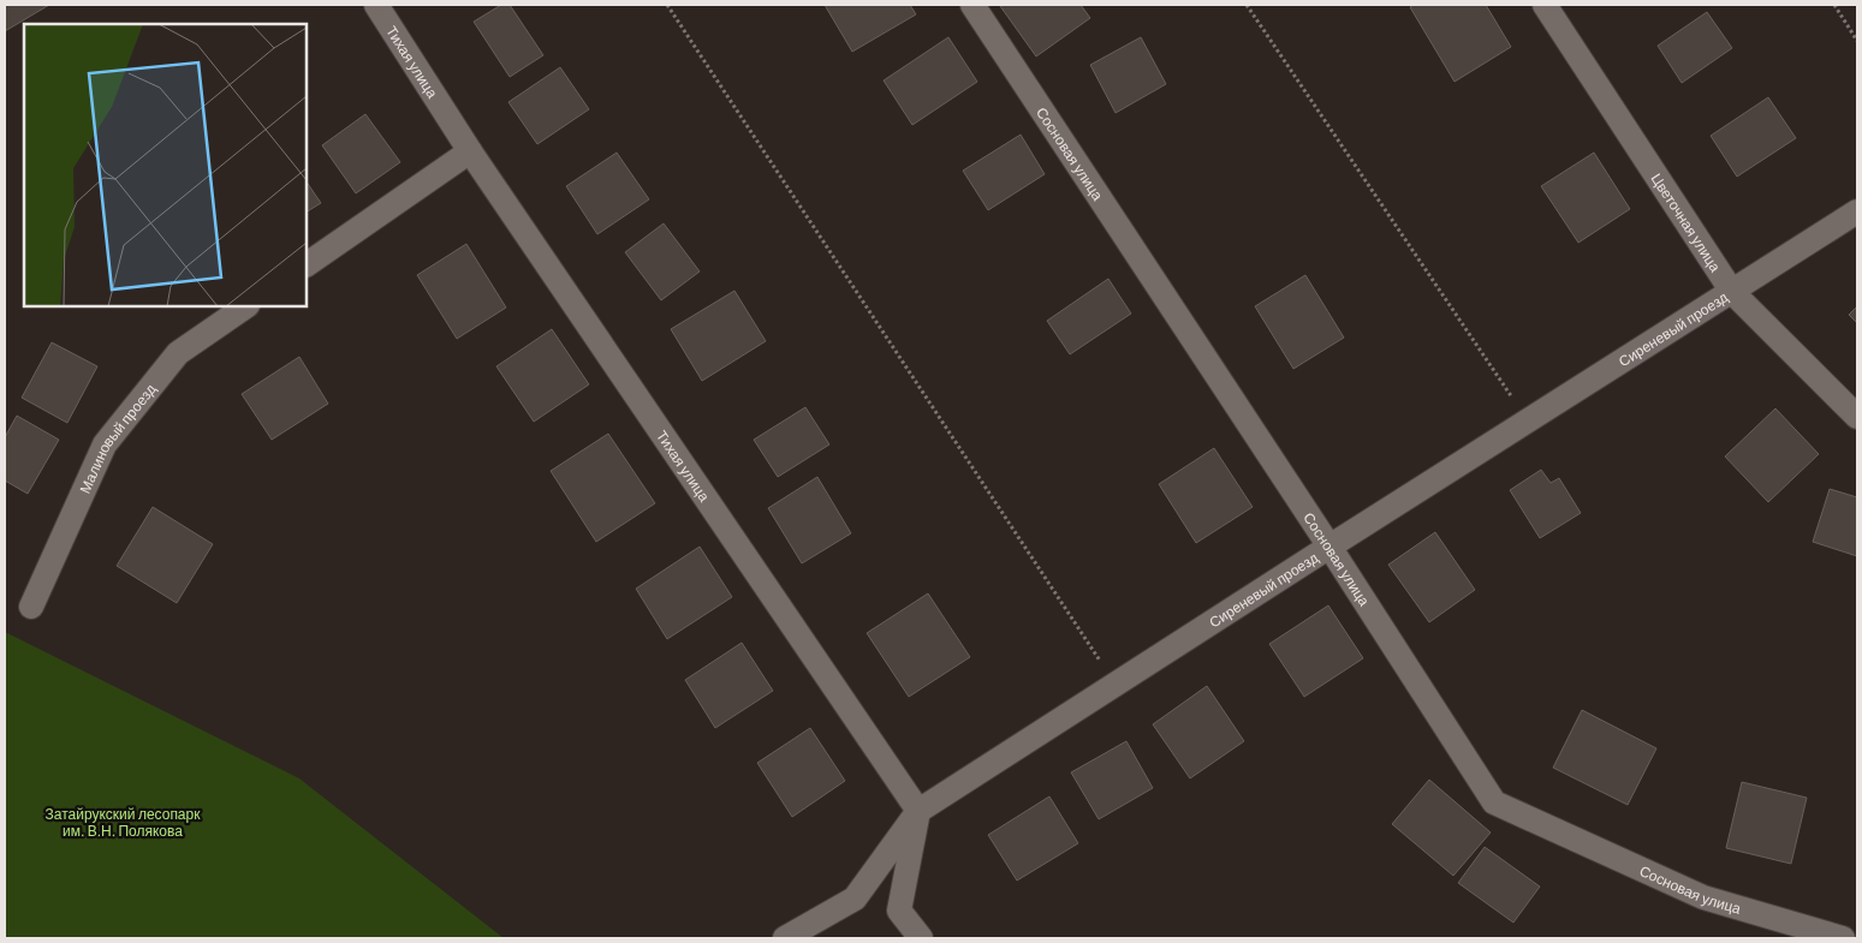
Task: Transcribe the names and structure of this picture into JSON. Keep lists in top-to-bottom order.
{
  "streets": {
    "street": [
      "Тихая улица",
      "Сосновая улица",
      "Цветочная улица",
      "Сиреневый проезд",
      "Малиновый проезд"
    ]
  },
  "crossings": [
    ["Тихая улица", "Сиреневый проезд"],
    ["Сосновая улица", "Сиреневый проезд"],
    ["Цветочная улица", "Сиреневый проезд"]
  ],
  "parks": ["Затайрукский лесопарк им. В.Н. Полякова"]
}
